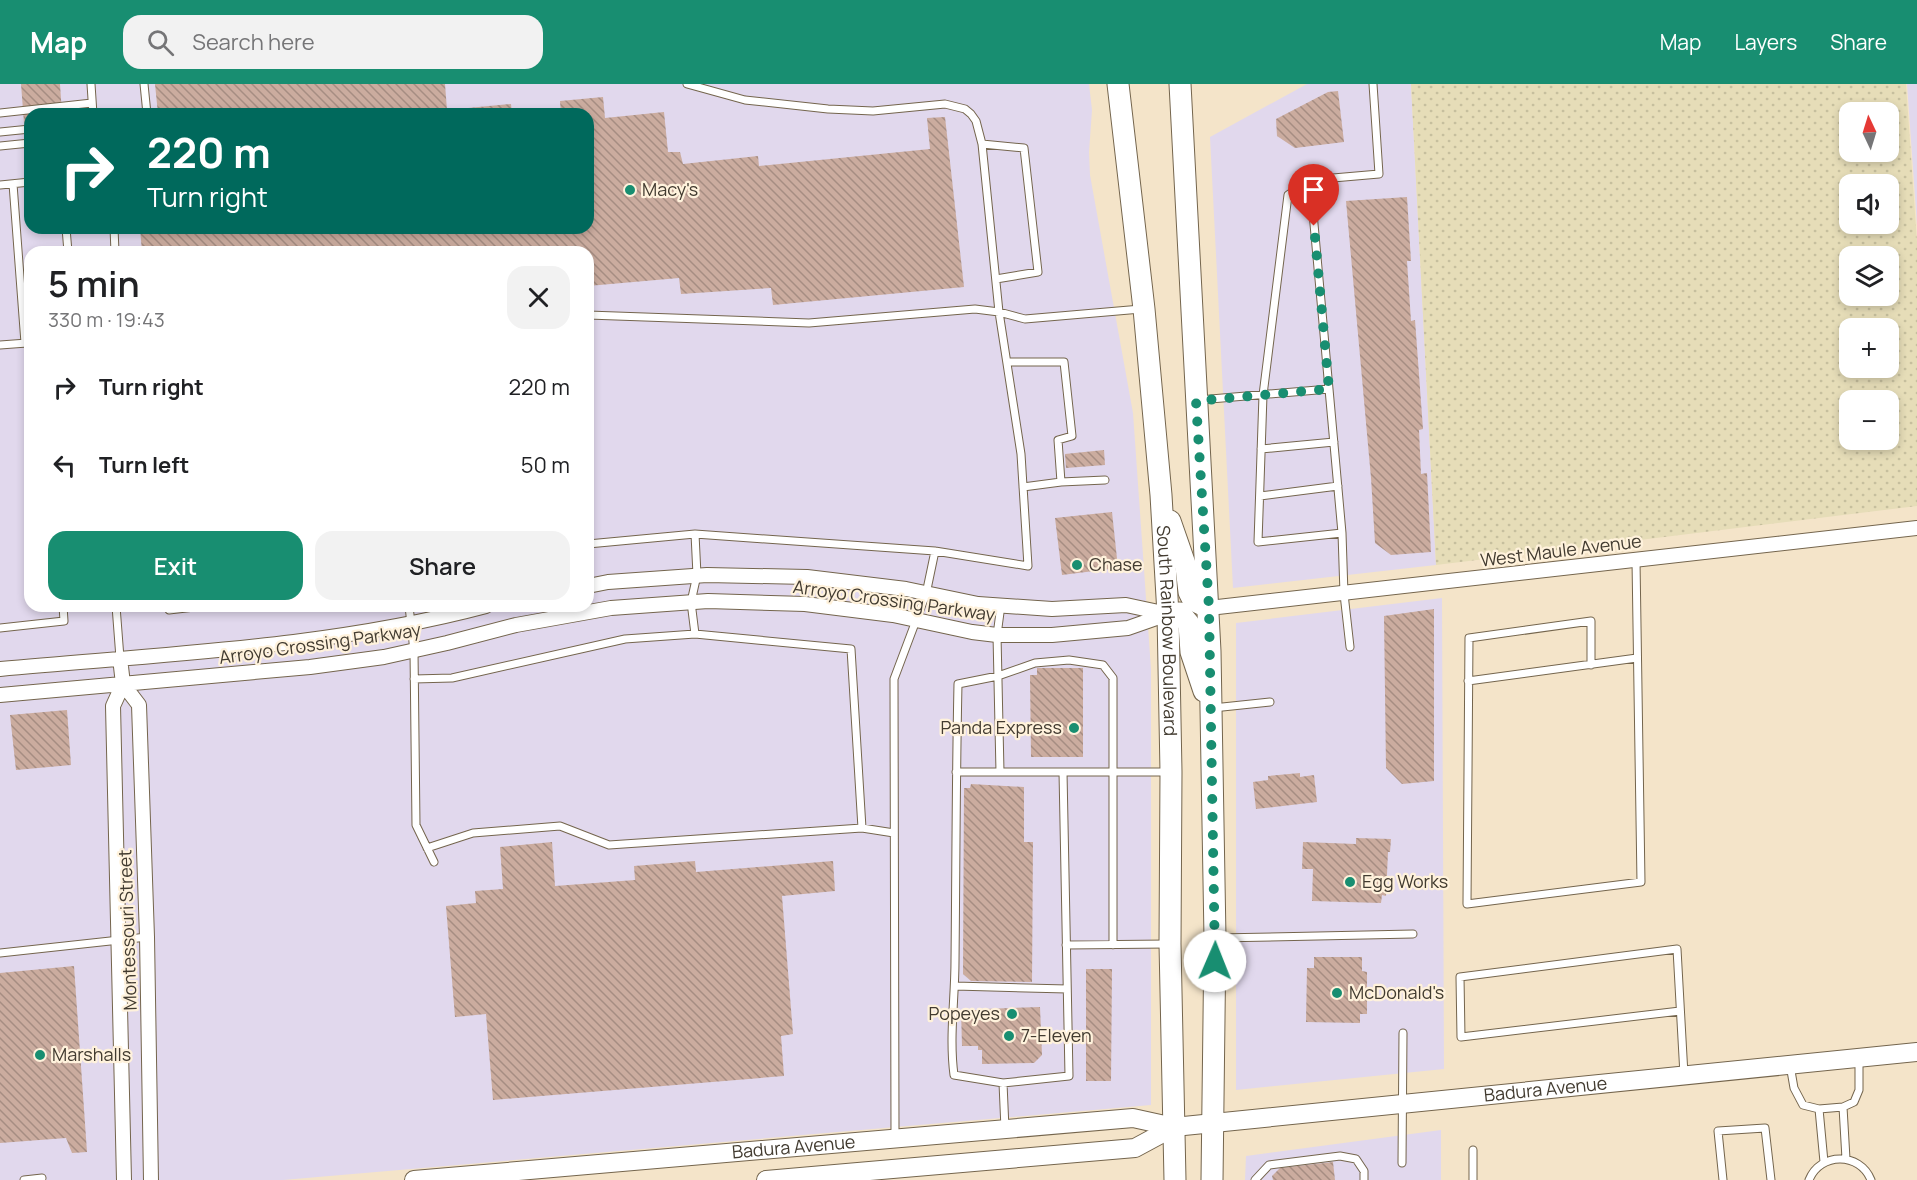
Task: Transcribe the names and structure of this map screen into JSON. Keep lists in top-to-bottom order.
{
  "streets": {
    "main road": ["South Rainbow Boulevard", "Badura Avenue"],
    "street": ["West Maule Avenue", "Arroyo Crossing Parkway", "Montessouri Street"]
  },
  "crossings": [
    ["Arroyo Crossing Parkway", "South Rainbow Boulevard"],
    ["Arroyo Crossing Parkway", "Montessouri Street"],
    ["South Rainbow Boulevard", "Badura Avenue"]
  ],
  "places": [
    "Macy's",
    "Chase",
    "Panda Express",
    "Egg Works",
    "McDonald's",
    "Popeyes",
    "7-Eleven",
    "Marshalls"
  ],
  "north": "top",
  "page": {
    "header": "Map",
    "search": "Search here",
    "nav": ["Map", "Layers", "Share"],
    "map_buttons": ["+", "−"],
    "turn": ["220 m", "Turn right"],
    "heading": ["5 min", "330 m · 19:43"],
    "list": [
      {
        "name": "Turn right",
        "value": "220 m"
      },
      {
        "name": "Turn left",
        "value": "50 m"
      }
    ],
    "buttons": ["Exit", "Share"]
  }
}
